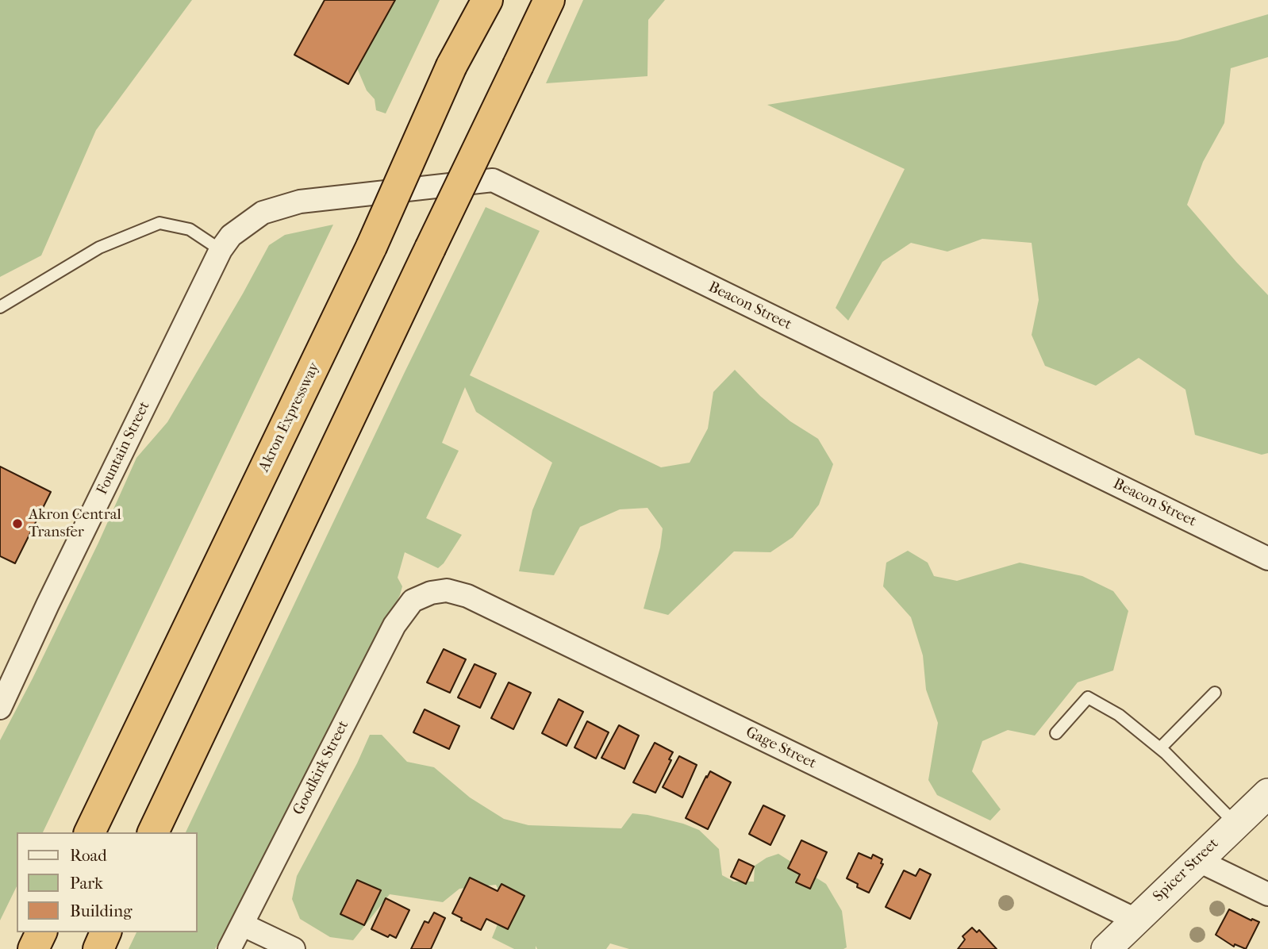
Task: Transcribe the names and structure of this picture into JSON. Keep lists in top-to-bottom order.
{
  "streets": {
    "highway": ["Akron Expressway"],
    "street": [
      "Beacon Street",
      "Fountain Street",
      "Gage Street",
      "Goodkirk Street",
      "Spicer Street"
    ]
  },
  "crossings": [
    ["Beacon Street", "Fountain Street"],
    ["Gage Street", "Goodkirk Street"],
    ["Gage Street", "Spicer Street"]
  ],
  "places": ["Akron Central Transfer"],
  "legend": ["Road", "Park", "Building"]
}
